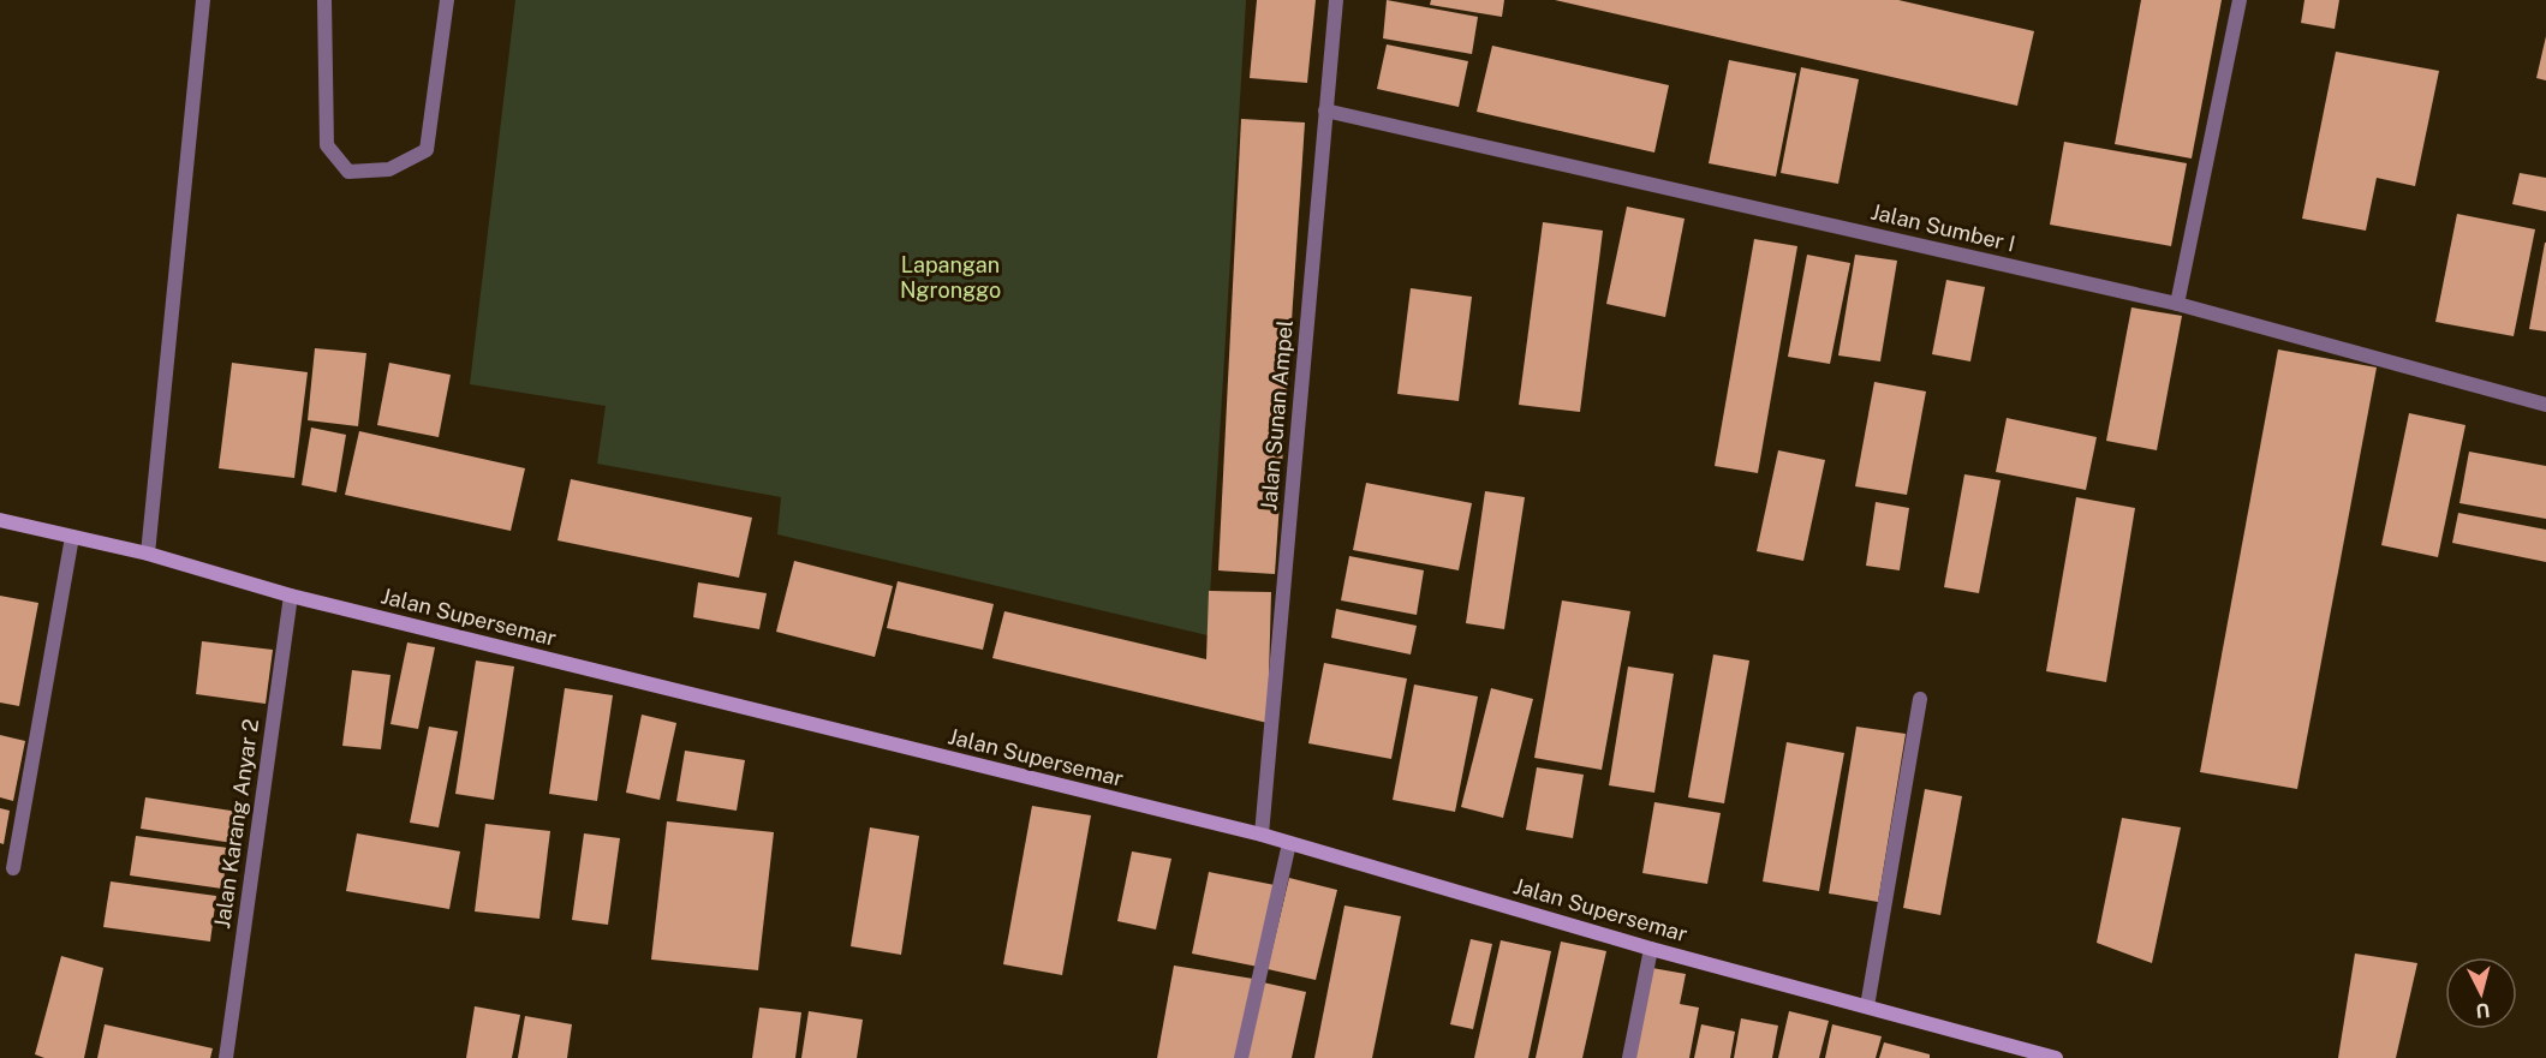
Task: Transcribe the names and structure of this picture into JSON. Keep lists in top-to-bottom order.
{
  "streets": {
    "main road": ["Jalan Supersemar"],
    "street": ["Jalan Sumber I", "Jalan Sunan Ampel", "Jalan Karang Anyar 2"]
  },
  "crossings": [
    ["Jalan Sumber I", "Jalan Sunan Ampel"],
    ["Jalan Sunan Ampel", "Jalan Supersemar"],
    ["Jalan Supersemar", "Jalan Karang Anyar 2"]
  ],
  "parks": ["Lapangan Ngronggo"],
  "north": "bottom"
}
